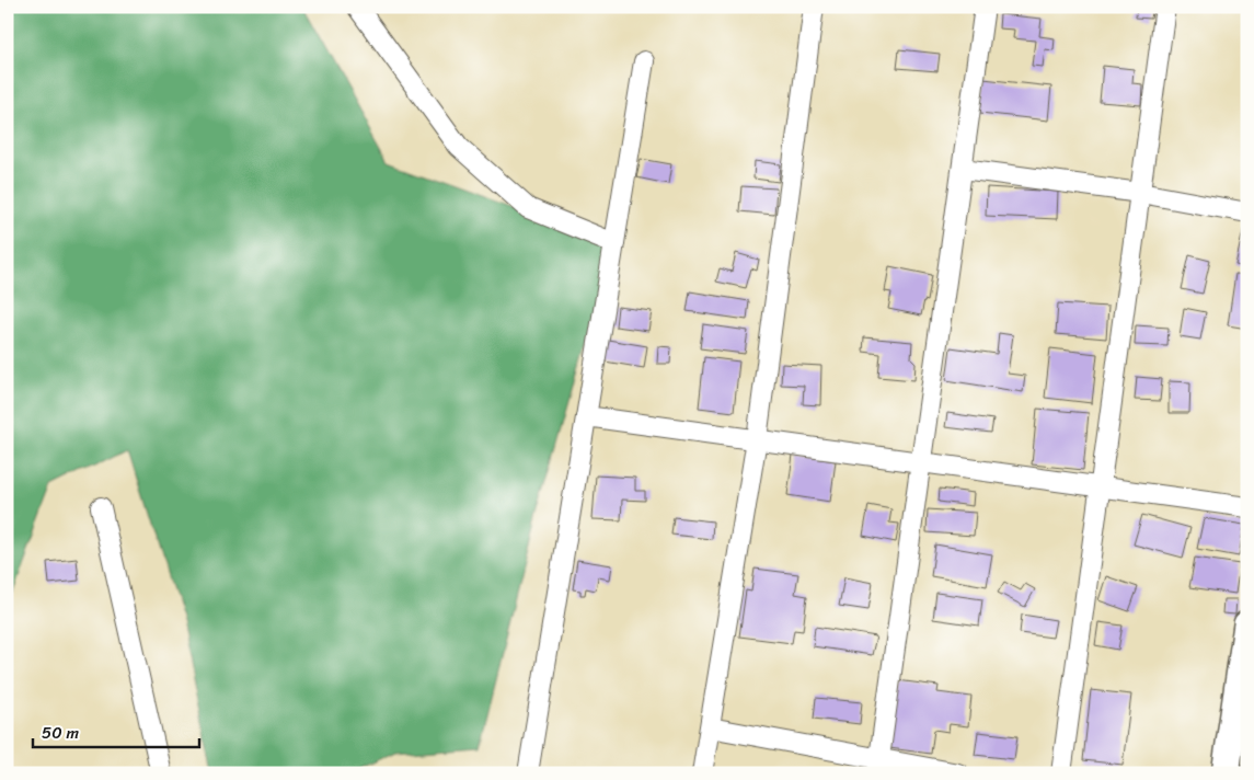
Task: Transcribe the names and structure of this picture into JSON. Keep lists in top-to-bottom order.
{
  "scale_bar": "50 m"
}
